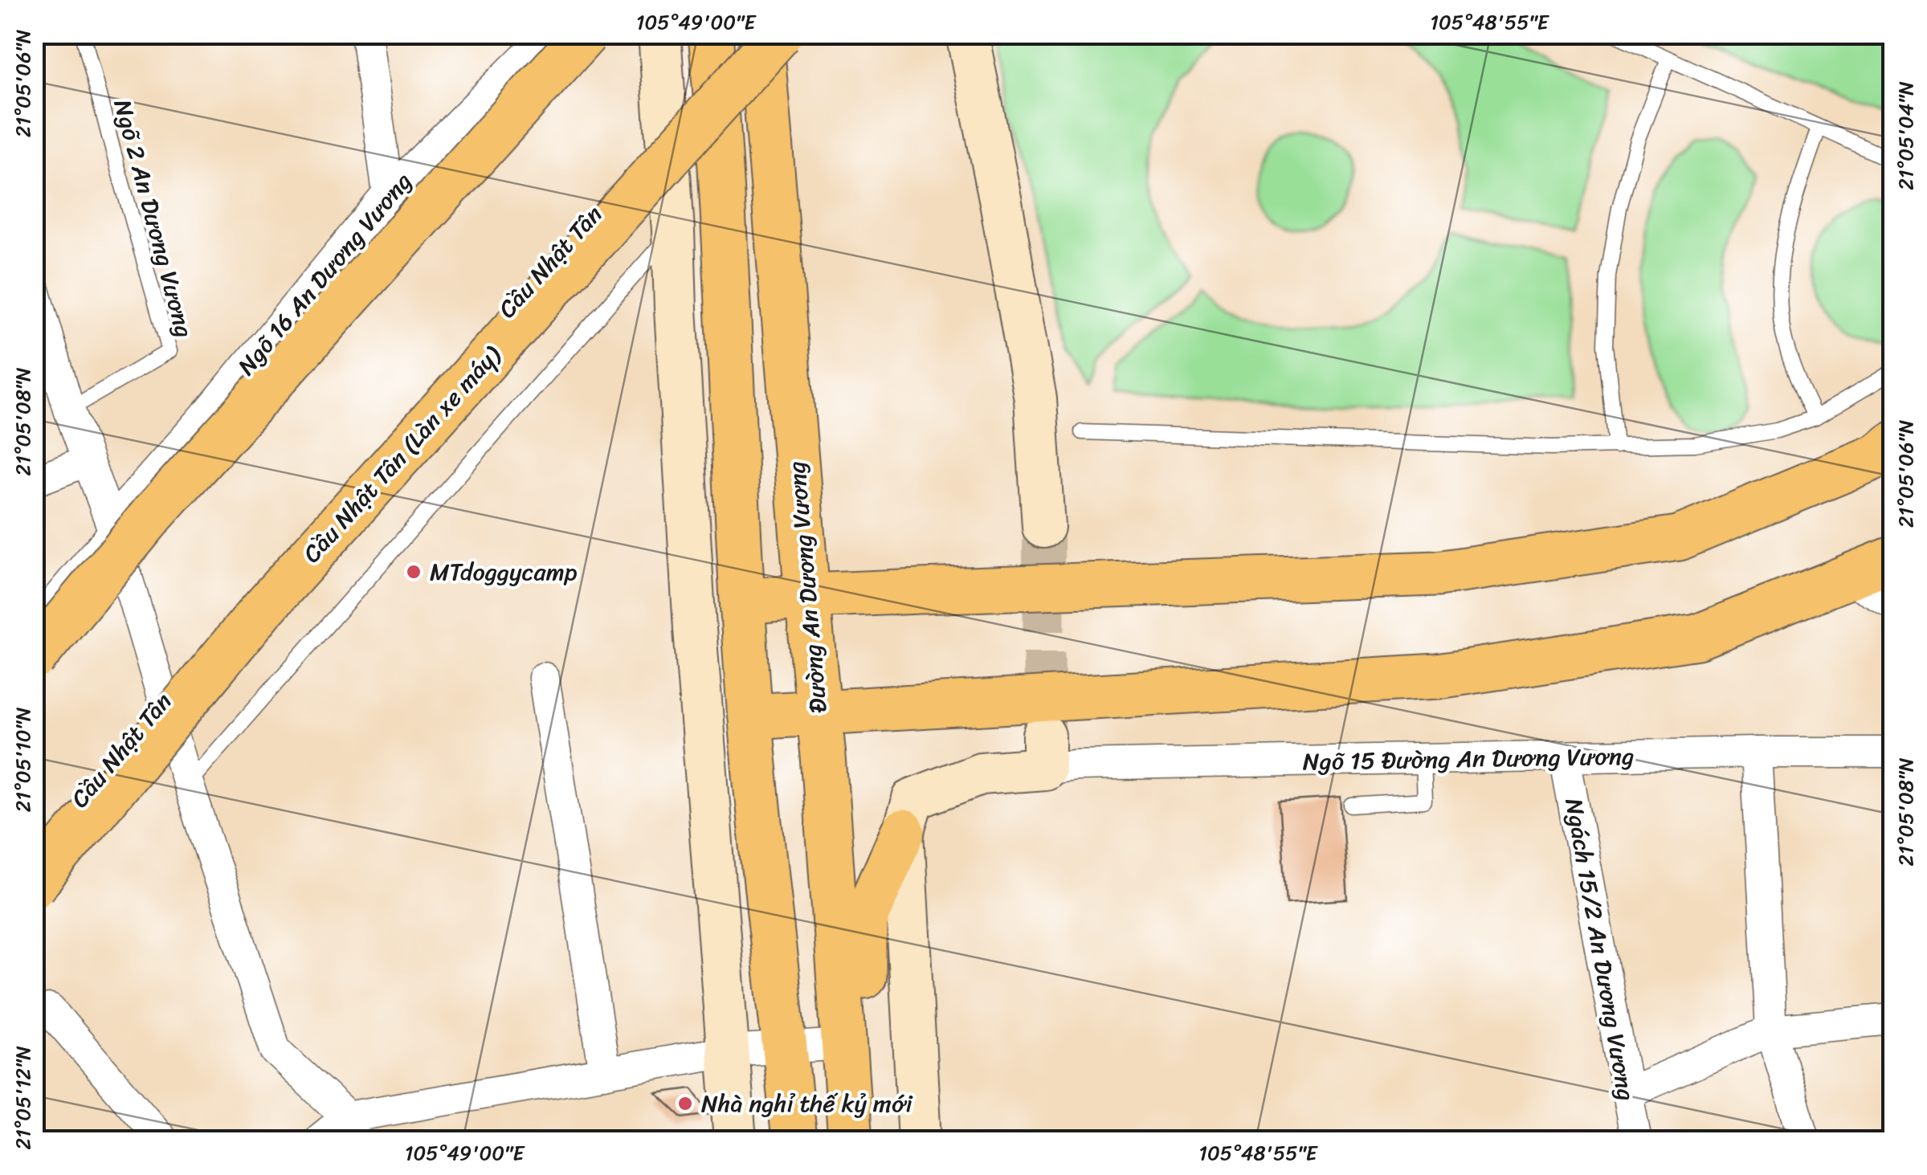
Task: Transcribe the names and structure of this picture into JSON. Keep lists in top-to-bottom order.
{
  "streets": {
    "main road": ["Cầu Nhật Tân", "Cầu Nhật Tân (Làn xe máy)", "Đường An Dương Vương"],
    "street": ["Ngõ 16 An Dương Vương", "Ngõ 15 Đường An Dương Vương", "Ngách 15/2 An Dương Vương"],
    "lane": ["Ngõ 2 An Dương Vương"]
  },
  "crossings": [
    ["Cầu Nhật Tân", "Đường An Dương Vương"],
    ["Ngõ 15 Đường An Dương Vương", "Ngách 15/2 An Dương Vương"]
  ],
  "places": ["MTdoggycamp", "Nhà nghỉ thế kỷ mới"],
  "coordinates": [
    "105°49'00\"E",
    "105°48'55\"E",
    "21°05'06\"N",
    "21°05'04\"N",
    "21°05'08\"N",
    "21°05'10\"N",
    "21°05'12\"N"
  ]
}
